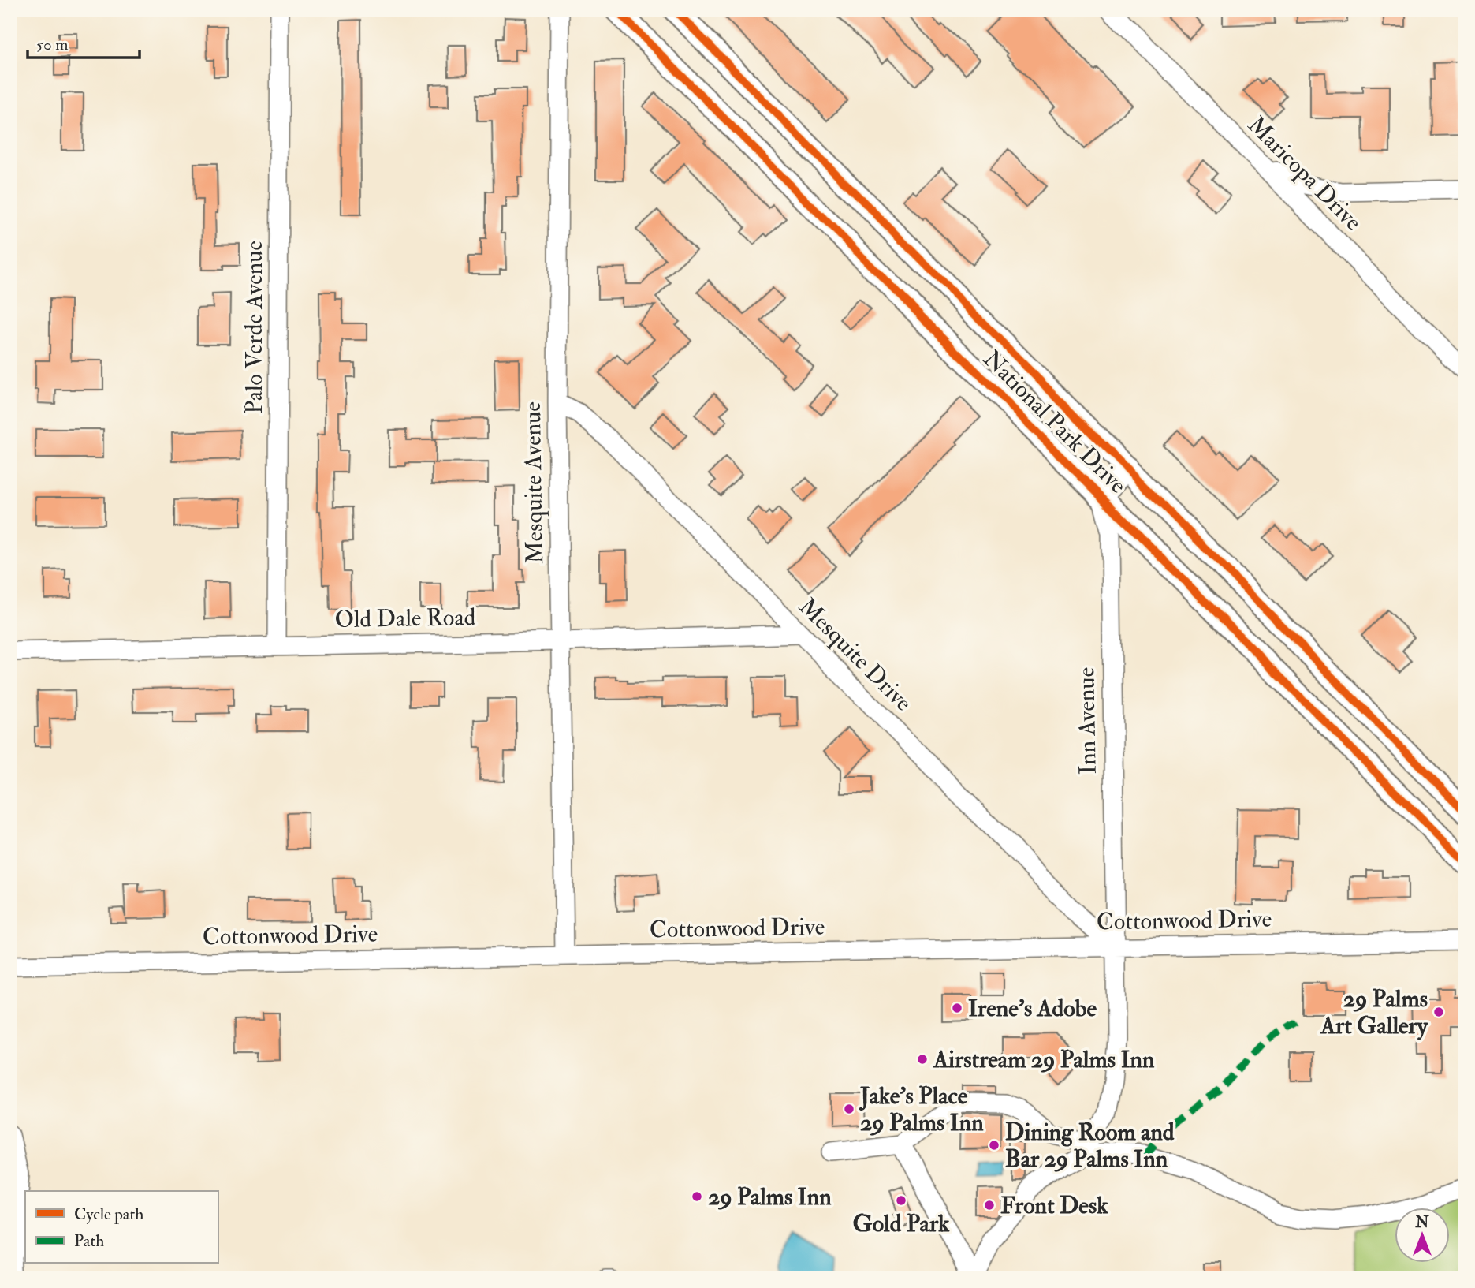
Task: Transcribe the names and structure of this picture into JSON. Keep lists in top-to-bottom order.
{
  "streets": {
    "street": [
      "Maricopa Drive",
      "Palo Verde Avenue",
      "National Park Drive",
      "Mesquite Avenue",
      "Old Dale Road",
      "Mesquite Drive",
      "Inn Avenue",
      "Cottonwood Drive"
    ]
  },
  "crossings": [
    ["Palo Verde Avenue", "Old Dale Road"],
    ["National Park Drive", "Inn Avenue"],
    ["Mesquite Avenue", "Old Dale Road"],
    ["Mesquite Avenue", "Mesquite Drive"],
    ["Mesquite Avenue", "Cottonwood Drive"],
    ["Old Dale Road", "Mesquite Drive"],
    ["Mesquite Drive", "Inn Avenue"],
    ["Mesquite Drive", "Cottonwood Drive"],
    ["Inn Avenue", "Cottonwood Drive"]
  ],
  "places": [
    "Irene's Adobe",
    "29 Palms Art Gallery",
    "Airstream 29 Palms Inn",
    "Jake's Place 29 Palms Inn",
    "Dining Room and Bar 29 Palms Inn",
    "29 Palms Inn",
    "Gold Park",
    "Front Desk"
  ],
  "legend": ["Cycle path", "Path"],
  "scale_bar": "50 m",
  "north": "top"
}
